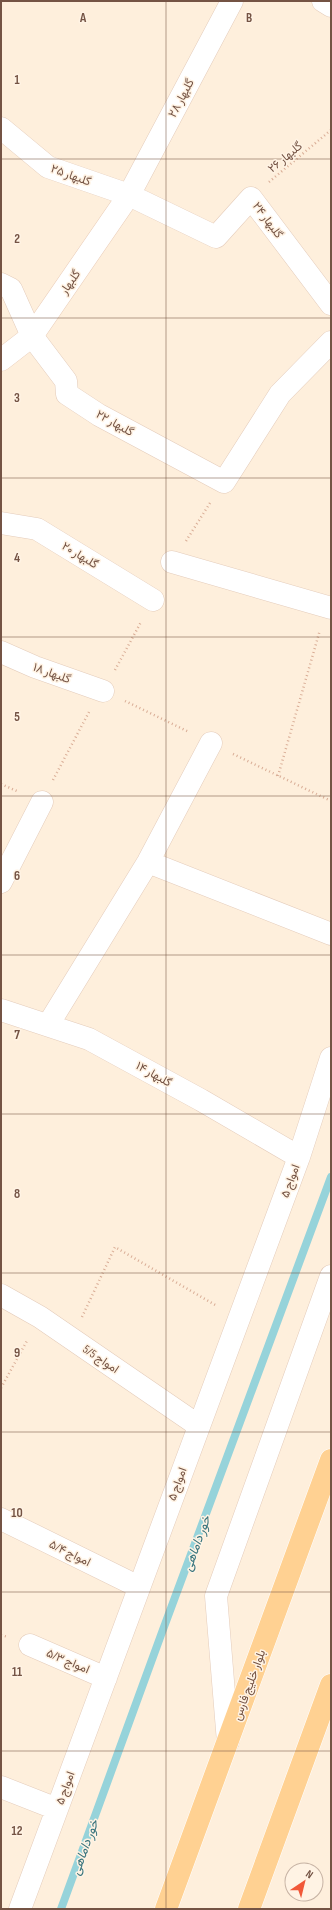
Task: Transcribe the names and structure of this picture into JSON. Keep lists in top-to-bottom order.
{
  "streets": {
    "main road": ["بلوار خلیج فارس"],
    "street": [
      "گلبهار ۲۸",
      "گلبهار ۲۵",
      "گلبهار ۲۴",
      "گلبهار",
      "گلبهار ۲۲",
      "گلبهار ۲۰",
      "گلبهار ۱۸",
      "گلبهار ۱۴",
      "امواج ۵",
      "امواج 5/5",
      "امواج ۵/۴",
      "امواج ۵/۳"
    ],
    "path": ["گلبهار ۲۶"]
  },
  "crossings": [
    ["گلبهار ۲۸", "گلبهار ۲۵"],
    ["گلبهار ۲۸", "گلبهار ۲۴"],
    ["گلبهار ۲۸", "گلبهار"],
    ["گلبهار ۲۶", "گلبهار ۲۴"],
    ["گلبهار ۲۵", "گلبهار ۲۴"],
    ["گلبهار ۲۵", "گلبهار"],
    ["گلبهار ۲۴", "گلبهار"],
    ["گلبهار", "گلبهار ۲۲"],
    ["گلبهار ۱۴", "امواج ۵"],
    ["امواج ۵", "امواج 5/5"],
    ["امواج ۵", "امواج ۵/۴"],
    ["امواج ۵", "امواج ۵/۳"]
  ],
  "water": ["خور داماهی"],
  "north": "top right",
  "grid": {
    "columns": ["A", "B"],
    "rows": [
      "1",
      "2",
      "3",
      "4",
      "5",
      "6",
      "7",
      "8",
      "9",
      "10",
      "11",
      "12"
    ]
  }
}
